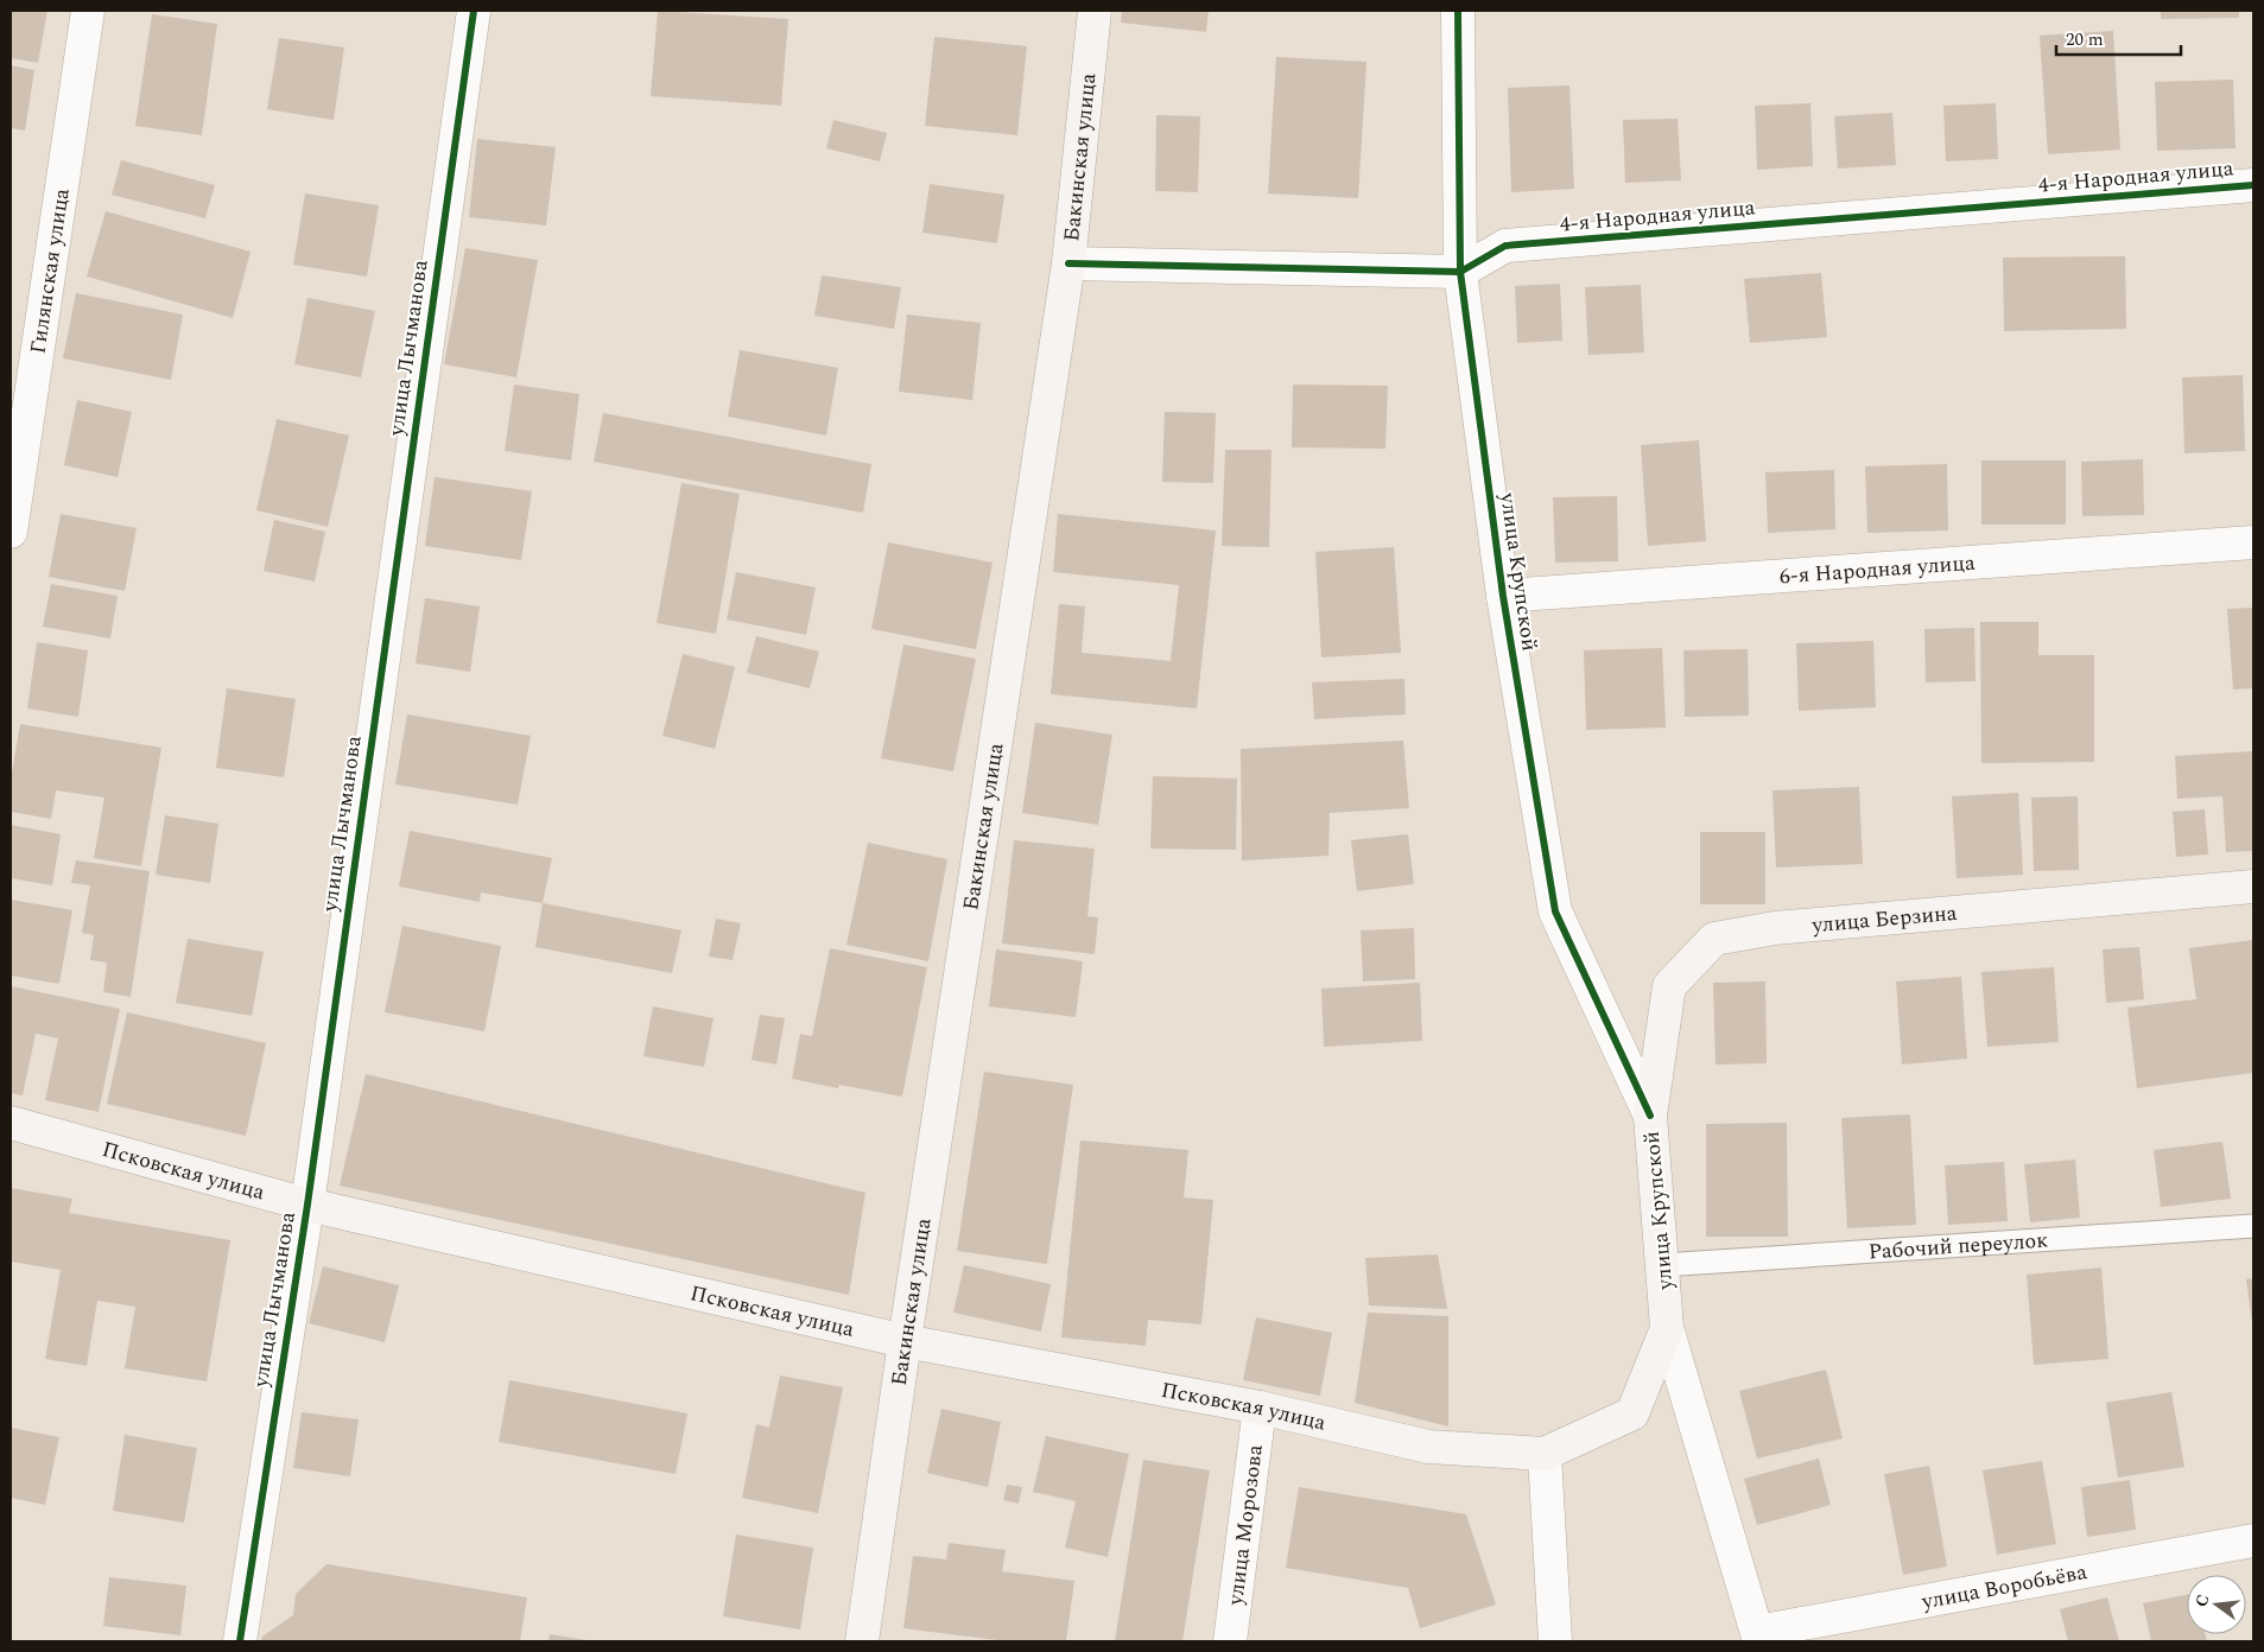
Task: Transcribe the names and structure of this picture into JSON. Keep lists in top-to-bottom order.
{
  "streets": {
    "main road": [
      "Бакинская улица",
      "улица Крупской",
      "улица Берзина",
      "Псковская улица"
    ],
    "street": [
      "4-я Народная улица",
      "Гилянская улица",
      "улица Лычманова",
      "6-я Народная улица",
      "улица Морозова",
      "улица Воробьёва"
    ],
    "lane": ["Рабочий переулок"]
  },
  "crossings": [
    ["Бакинская улица", "Псковская улица"],
    ["4-я Народная улица", "улица Крупской"],
    ["улица Лычманова", "Псковская улица"],
    ["6-я Народная улица", "улица Крупской"],
    ["улица Крупской", "улица Берзина"],
    ["улица Крупской", "Рабочий переулок"],
    ["улица Крупской", "улица Воробьёва"],
    ["Псковская улица", "улица Морозова"]
  ],
  "scale_bar": "20 m",
  "north": "left"
}
